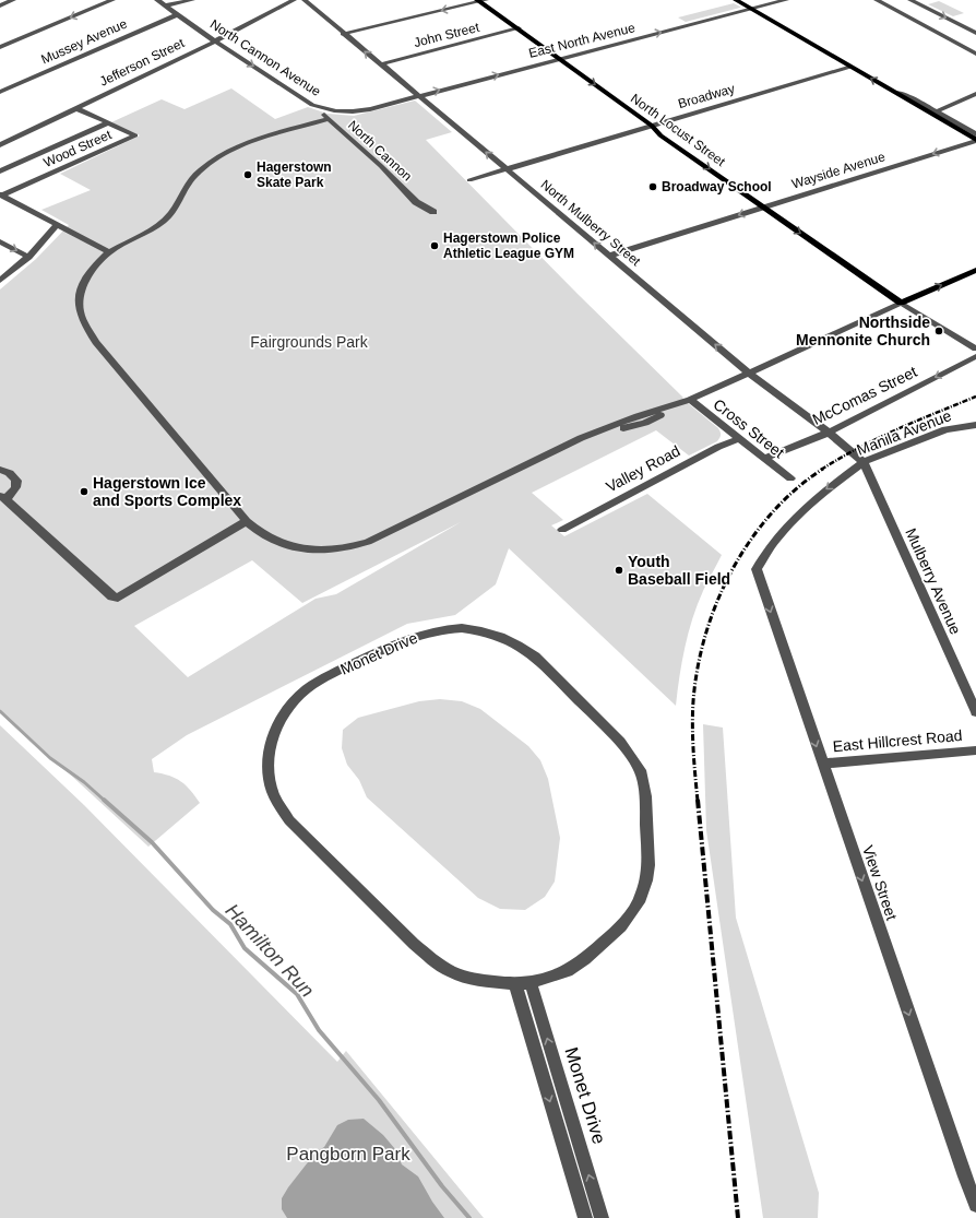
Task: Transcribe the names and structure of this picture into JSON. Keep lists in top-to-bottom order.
{
  "streets": {
    "main road": ["North Locust Street"],
    "street": [
      "John Street",
      "East North Avenue",
      "Mussey Avenue",
      "North Cannon Avenue",
      "Jefferson Street",
      "Broadway",
      "Wood Street",
      "North Cannon",
      "Wayside Avenue",
      "North Mulberry Street",
      "McComas Street",
      "Cross Street",
      "Manila Avenue",
      "Valley Road",
      "Mulberry Avenue",
      "Monet Drive",
      "East Hillcrest Road",
      "View Street"
    ]
  },
  "crossings": [
    ["John Street", "North Locust Street"],
    ["John Street", "North Mulberry Street"],
    ["East North Avenue", "North Cannon Avenue"],
    ["East North Avenue", "North Locust Street"],
    ["East North Avenue", "North Mulberry Street"],
    ["Mussey Avenue", "North Cannon Avenue"],
    ["North Cannon Avenue", "Jefferson Street"],
    ["North Cannon Avenue", "North Cannon"],
    ["North Cannon Avenue", "North Mulberry Street"],
    ["Jefferson Street", "Wood Street"],
    ["Broadway", "North Locust Street"],
    ["Broadway", "North Mulberry Street"],
    ["North Locust Street", "Wayside Avenue"],
    ["Wayside Avenue", "North Mulberry Street"],
    ["North Mulberry Street", "McComas Street"],
    ["North Mulberry Street", "Manila Avenue"],
    ["North Mulberry Street", "Mulberry Avenue"],
    ["McComas Street", "Cross Street"],
    ["Cross Street", "Valley Road"],
    ["Manila Avenue", "Mulberry Avenue"],
    ["Manila Avenue", "View Street"],
    ["East Hillcrest Road", "View Street"]
  ],
  "one_way": [
    "East North Avenue",
    "North Cannon Avenue",
    "North Locust Street",
    "Wayside Avenue",
    "North Mulberry Street",
    "Manila Avenue",
    "View Street"
  ],
  "water": ["Hamilton Run"],
  "parks": ["Fairgrounds Park", "Pangborn Park"],
  "places": [
    "Hagerstown Skate Park",
    "Broadway School",
    "Hagerstown Police Athletic League GYM",
    "Northside Mennonite Church",
    "Hagerstown Ice and Sports Complex",
    "Youth Baseball Field"
  ]
}
